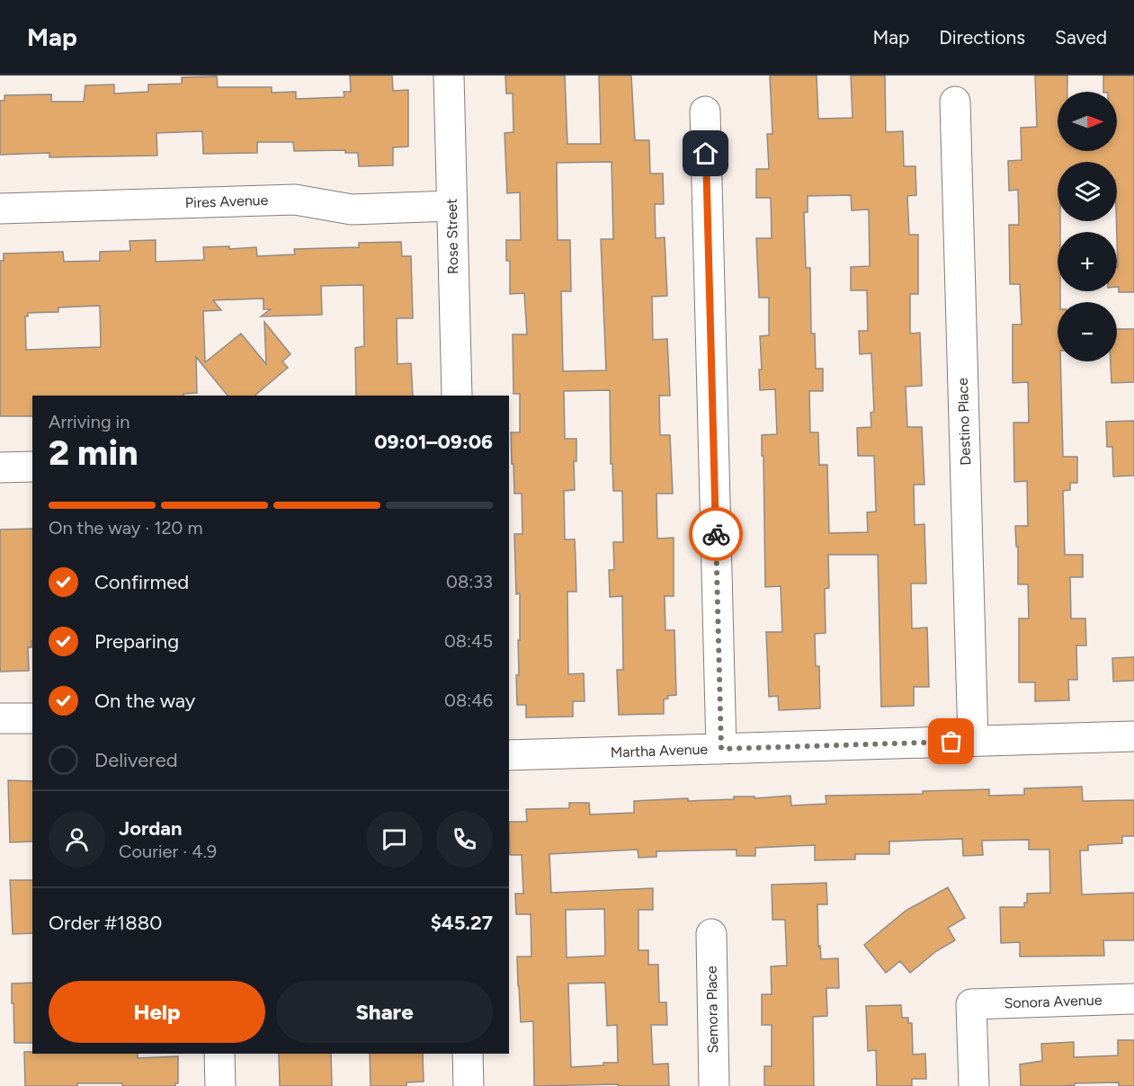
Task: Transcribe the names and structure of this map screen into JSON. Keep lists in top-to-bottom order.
{
  "streets": {
    "street": [
      "Pires Avenue",
      "Rose Street",
      "Destino Place",
      "Martha Avenue",
      "Sonora Avenue",
      "Semora Place"
    ]
  },
  "crossings": [
    ["Pires Avenue", "Rose Street"],
    ["Destino Place", "Martha Avenue"]
  ],
  "north": "right",
  "page": {
    "header": "Map",
    "nav": ["Map", "Directions", "Saved"],
    "map_buttons": ["+", "−"],
    "heading": ["2 min", "Arriving in", "09:01–09:06"],
    "panel": [
      "Jordan",
      "Courier · 4.9",
      "Order #1880",
      "$45.27"
    ],
    "bar": "On the way · 120 m",
    "list": [
      ["Confirmed", "08:33"],
      ["Preparing", "08:45"],
      ["On the way", "08:46"],
      "Delivered"
    ],
    "buttons": ["Help", "Share"]
  }
}
